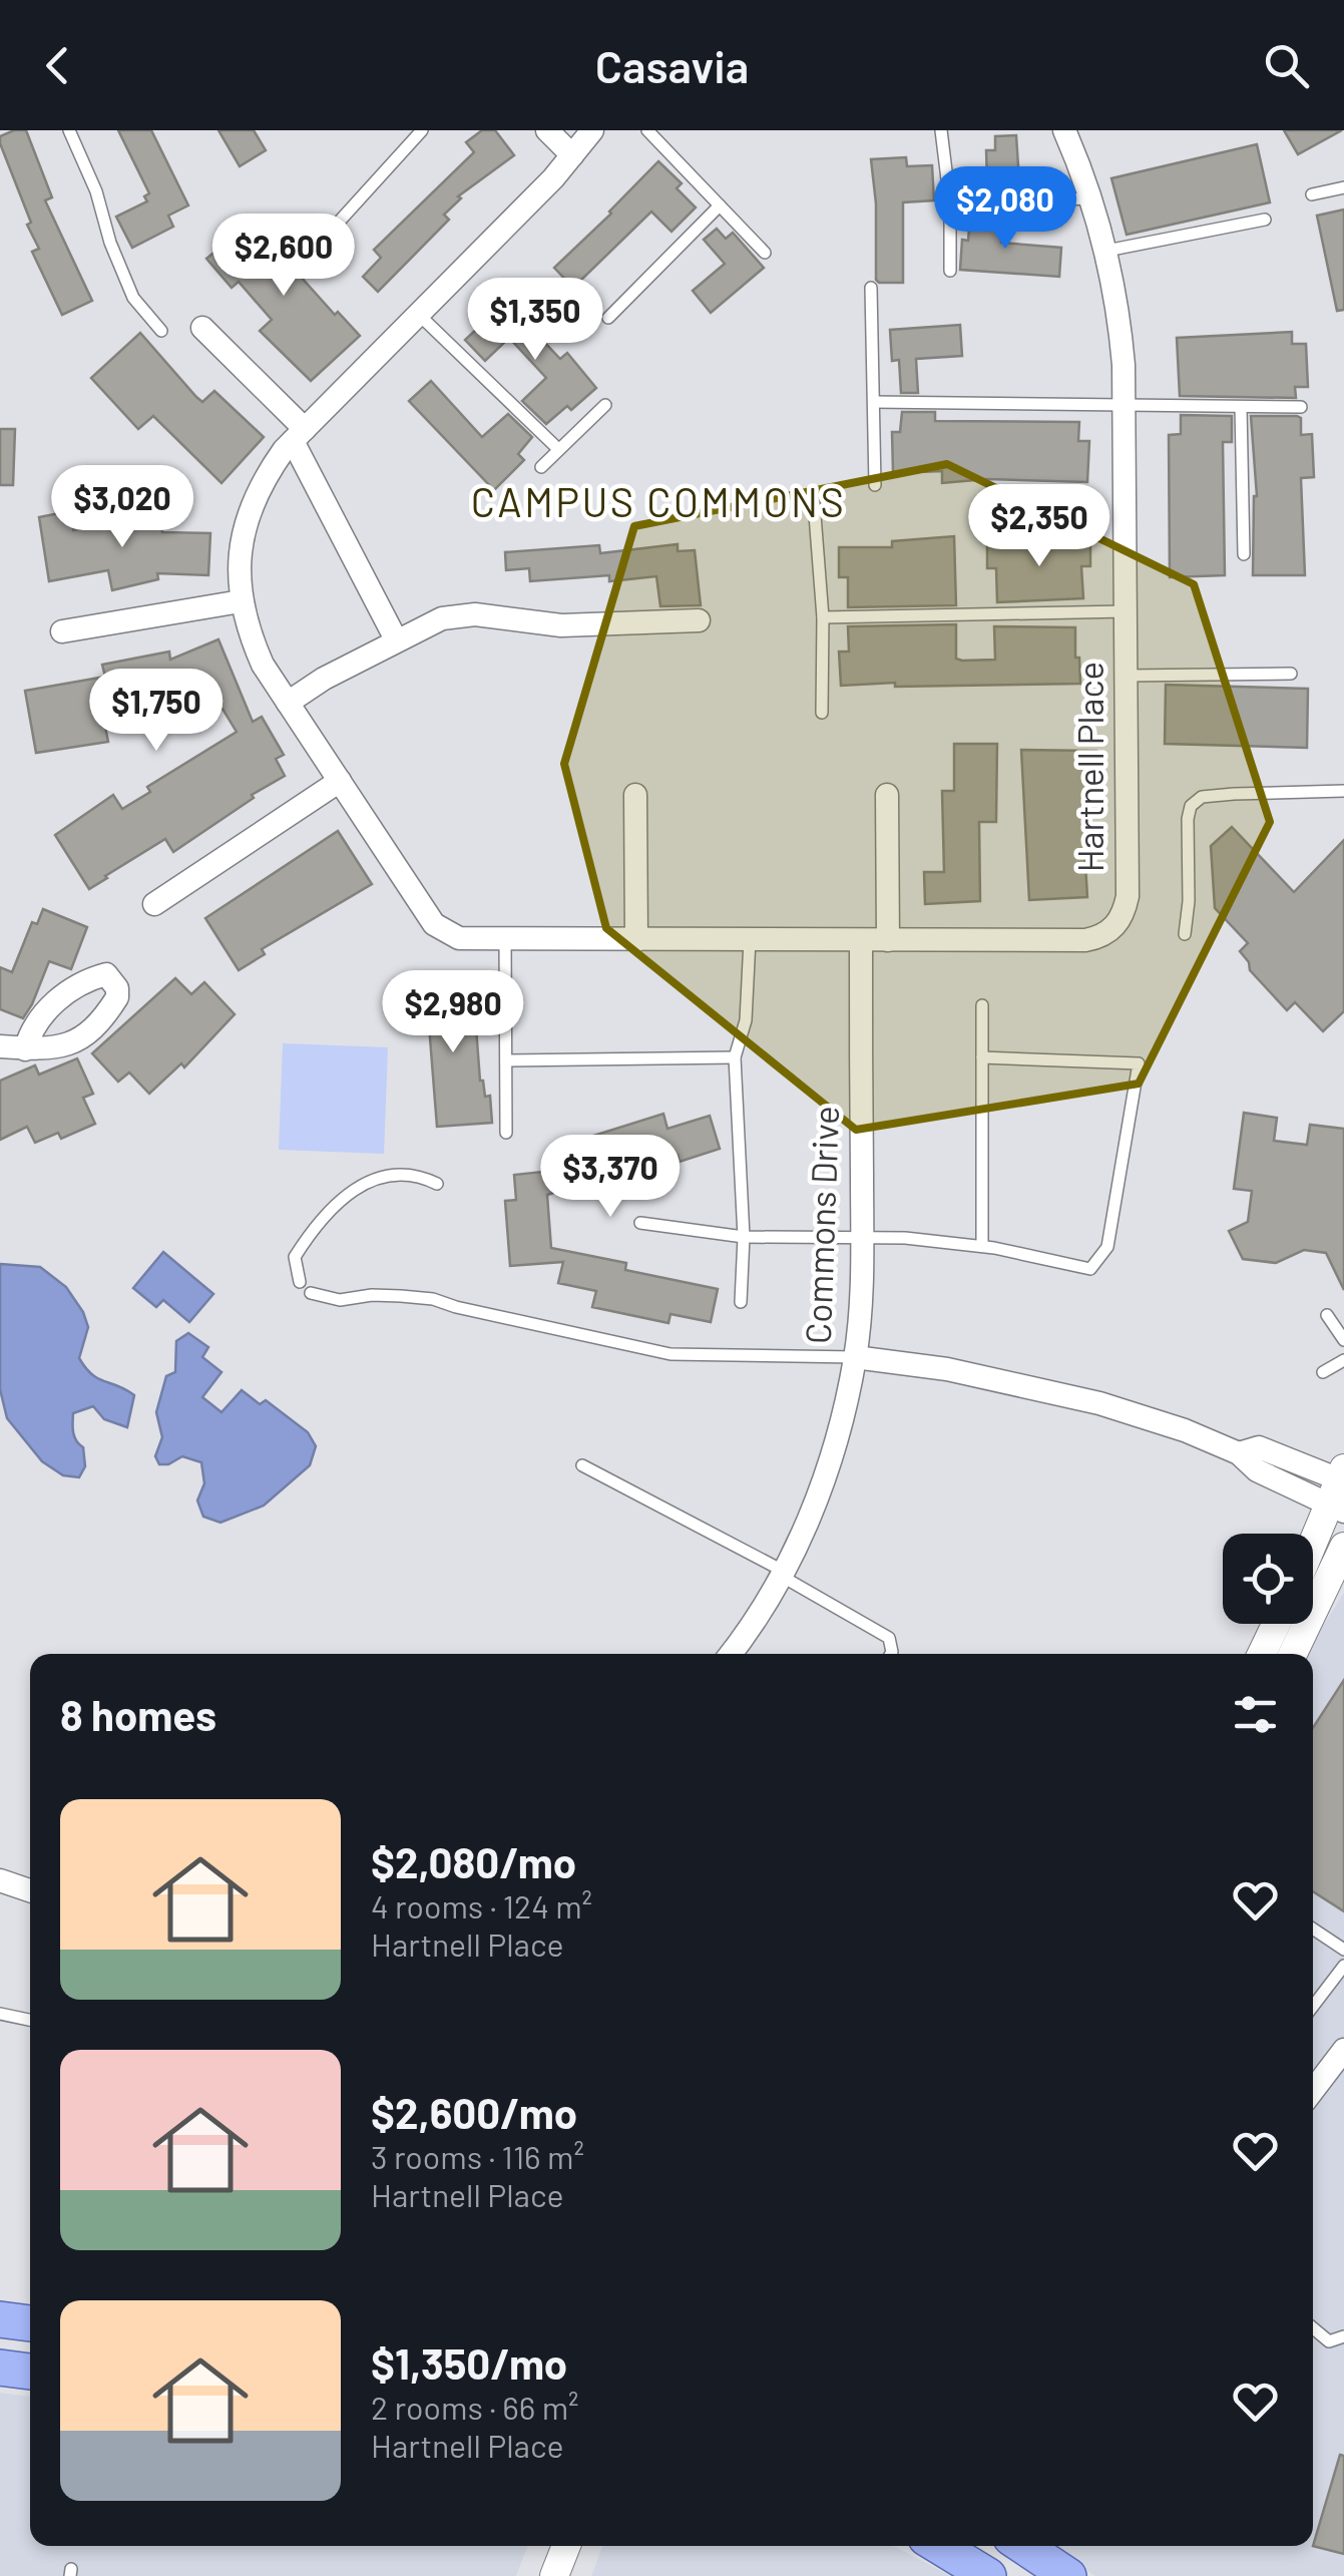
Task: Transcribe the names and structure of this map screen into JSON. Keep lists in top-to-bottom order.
{
  "streets": {
    "street": ["Hartnell Place", "Commons Drive"]
  },
  "crossings": [
    ["Hartnell Place", "Commons Drive"]
  ],
  "districts": ["CAMPUS COMMONS"],
  "page": {
    "header": "Casavia",
    "price": [
      "$2,080",
      "$2,600",
      "$1,350",
      "$3,020",
      "$2,350",
      "$1,750",
      "$2,980",
      "$3,370"
    ],
    "heading": "8 homes",
    "list": [
      {
        "name": "$2,080/mo",
        "note": "4 rooms · 124 m² · Hartnell Place"
      },
      {
        "name": "$2,600/mo",
        "note": "3 rooms · 116 m² · Hartnell Place"
      },
      {
        "name": "$1,350/mo",
        "note": "2 rooms · 66 m² · Hartnell Place"
      }
    ]
  }
}
